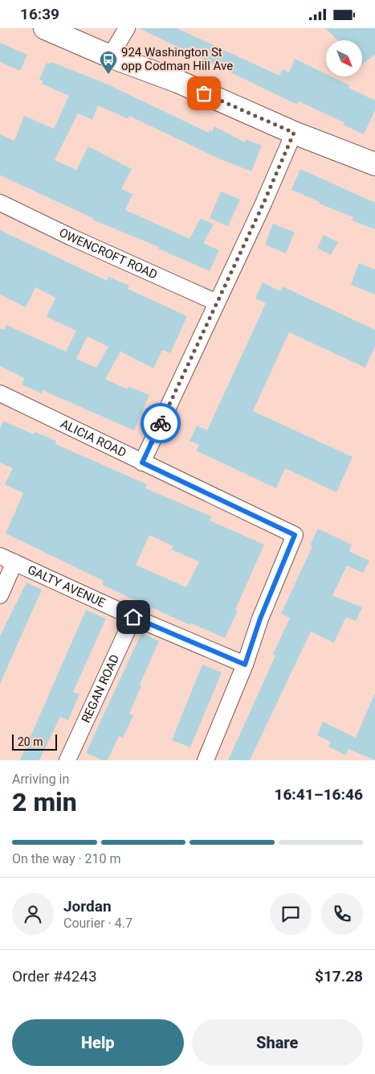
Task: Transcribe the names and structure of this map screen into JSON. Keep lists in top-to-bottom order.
{
  "streets": {
    "street": [
      "OWENCROFT ROAD",
      "ALICIA ROAD",
      "GALTY AVENUE",
      "REGAN ROAD"
    ]
  },
  "crossings": [
    ["ALICIA ROAD", "GALTY AVENUE"],
    ["GALTY AVENUE", "REGAN ROAD"]
  ],
  "places": {
    "bus stop": ["924 Washington St opp Codman Hill Ave"]
  },
  "scale_bar": "20 m",
  "north": "bottom right",
  "page": {
    "status": "16:39",
    "scale": "20 m",
    "heading": ["2 min", "Arriving in", "16:41–16:46"],
    "panel": [
      "Jordan",
      "Courier · 4.7",
      "Order #4243",
      "$17.28"
    ],
    "bar": "On the way · 210 m",
    "buttons": ["Help", "Share"]
  }
}
